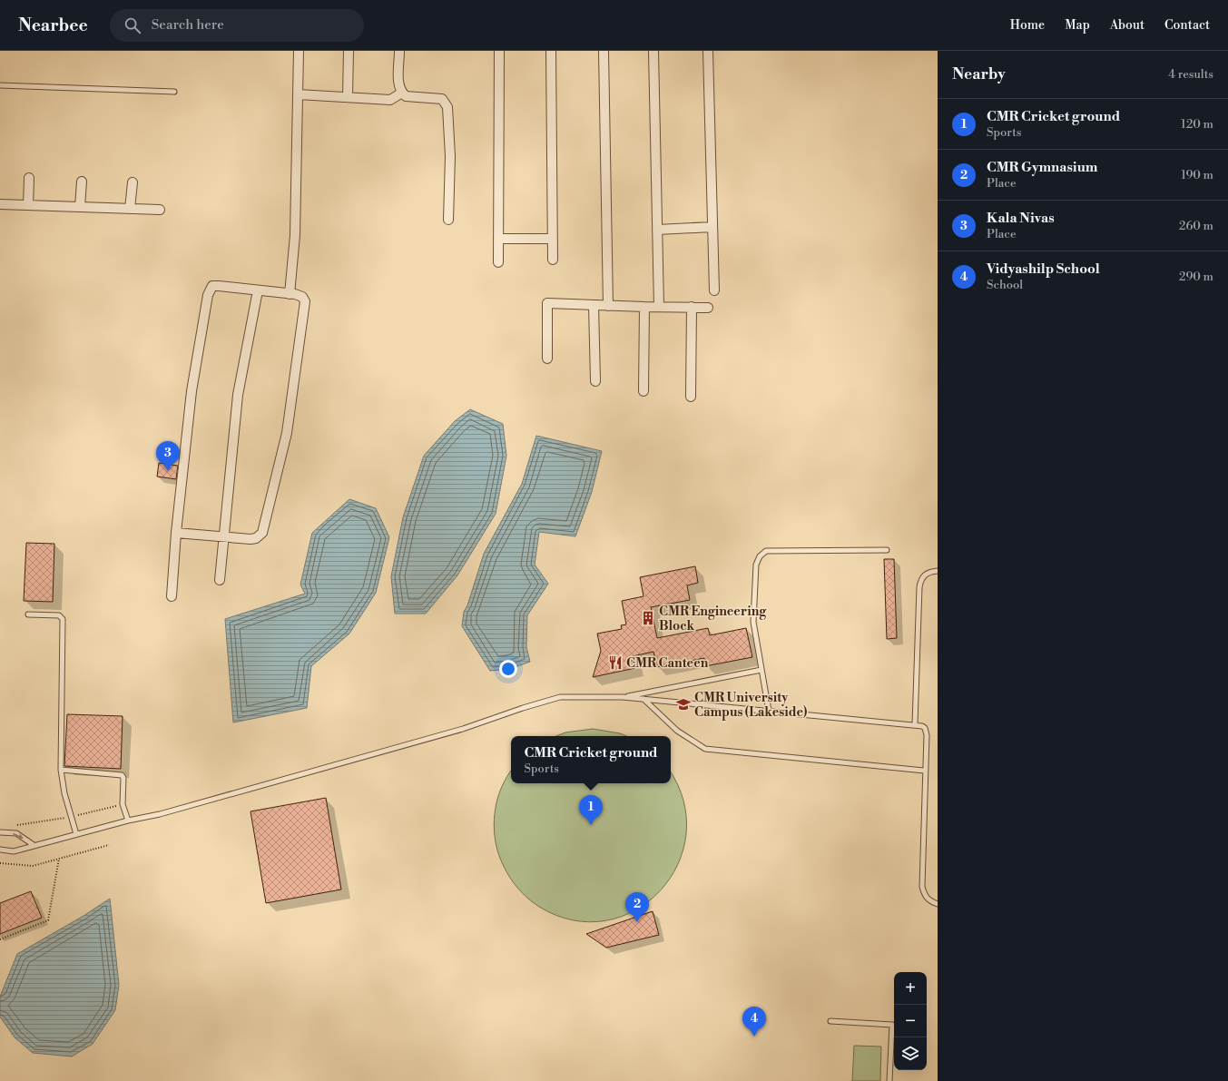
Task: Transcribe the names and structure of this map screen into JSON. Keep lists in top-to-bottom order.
{
  "places": {
    "building": ["CMR Engineering Block"],
    "restaurant": ["CMR Canteen"],
    "school or university": ["CMR University Campus (Lakeside)"]
  },
  "page": {
    "header": "Nearbee",
    "search": "Search here",
    "nav": [
      "Home",
      "Map",
      "About",
      "Contact"
    ],
    "heading": ["Nearby", "4 results"],
    "list": [
      {
        "mark": "1",
        "name": "CMR Cricket ground",
        "note": "Sports",
        "value": "120 m"
      },
      {
        "mark": "2",
        "name": "CMR Gymnasium",
        "note": "Place",
        "value": "190 m"
      },
      {
        "mark": "3",
        "name": "Kala Nivas",
        "note": "Place",
        "value": "260 m"
      },
      {
        "mark": "4",
        "name": "Vidyashilp School",
        "note": "School",
        "value": "290 m"
      }
    ],
    "pins": [
      "3",
      "1",
      "2",
      "4"
    ],
    "popup": ["CMR Cricket ground", "Sports"],
    "map_buttons": ["+", "−"]
  }
}
